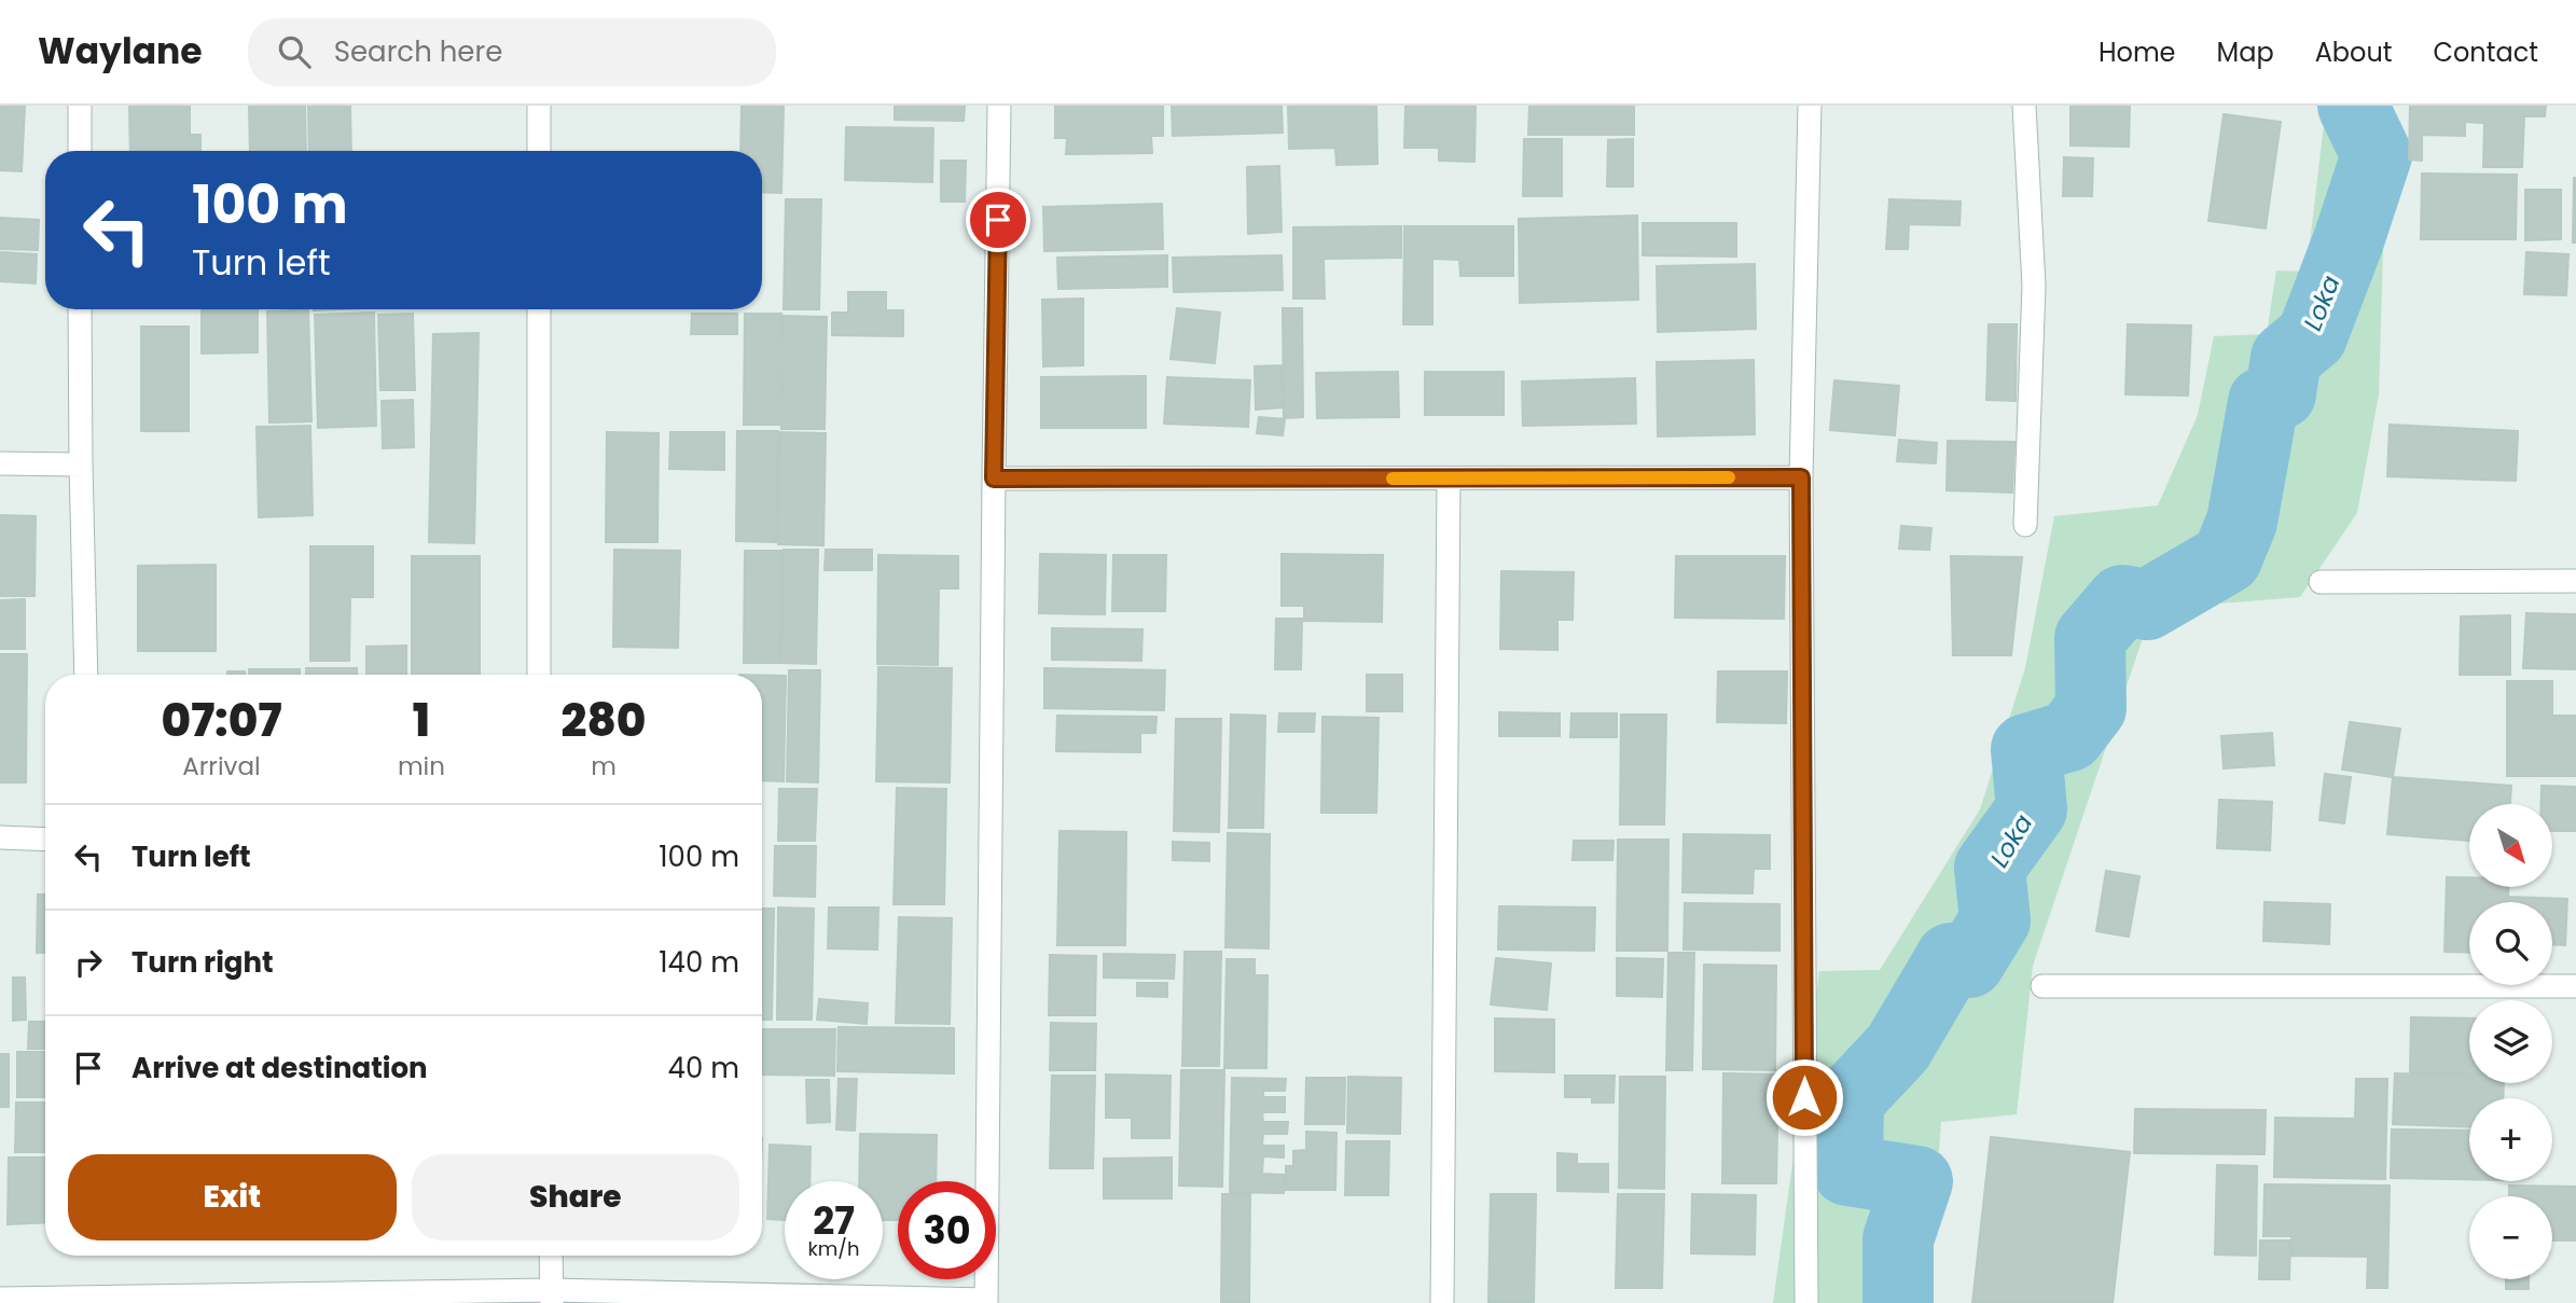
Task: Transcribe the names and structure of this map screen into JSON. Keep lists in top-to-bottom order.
{
  "water": ["Loka"],
  "north": "bottom right",
  "page": {
    "header": "Waylane",
    "search": "Search here",
    "nav": [
      "Home",
      "Map",
      "About",
      "Contact"
    ],
    "turn": ["100 m", "Turn left"],
    "eta": [
      "07:07",
      "Arrival",
      "1",
      "min",
      "280",
      "m"
    ],
    "list": [
      {
        "name": "Turn left",
        "value": "100 m"
      },
      {
        "name": "Turn right",
        "value": "140 m"
      },
      {
        "name": "Arrive at destination",
        "value": "40 m"
      }
    ],
    "map_buttons": ["+", "−"],
    "buttons": ["Exit", "Share"],
    "speed": "27 km/h",
    "limit": "30"
  }
}
